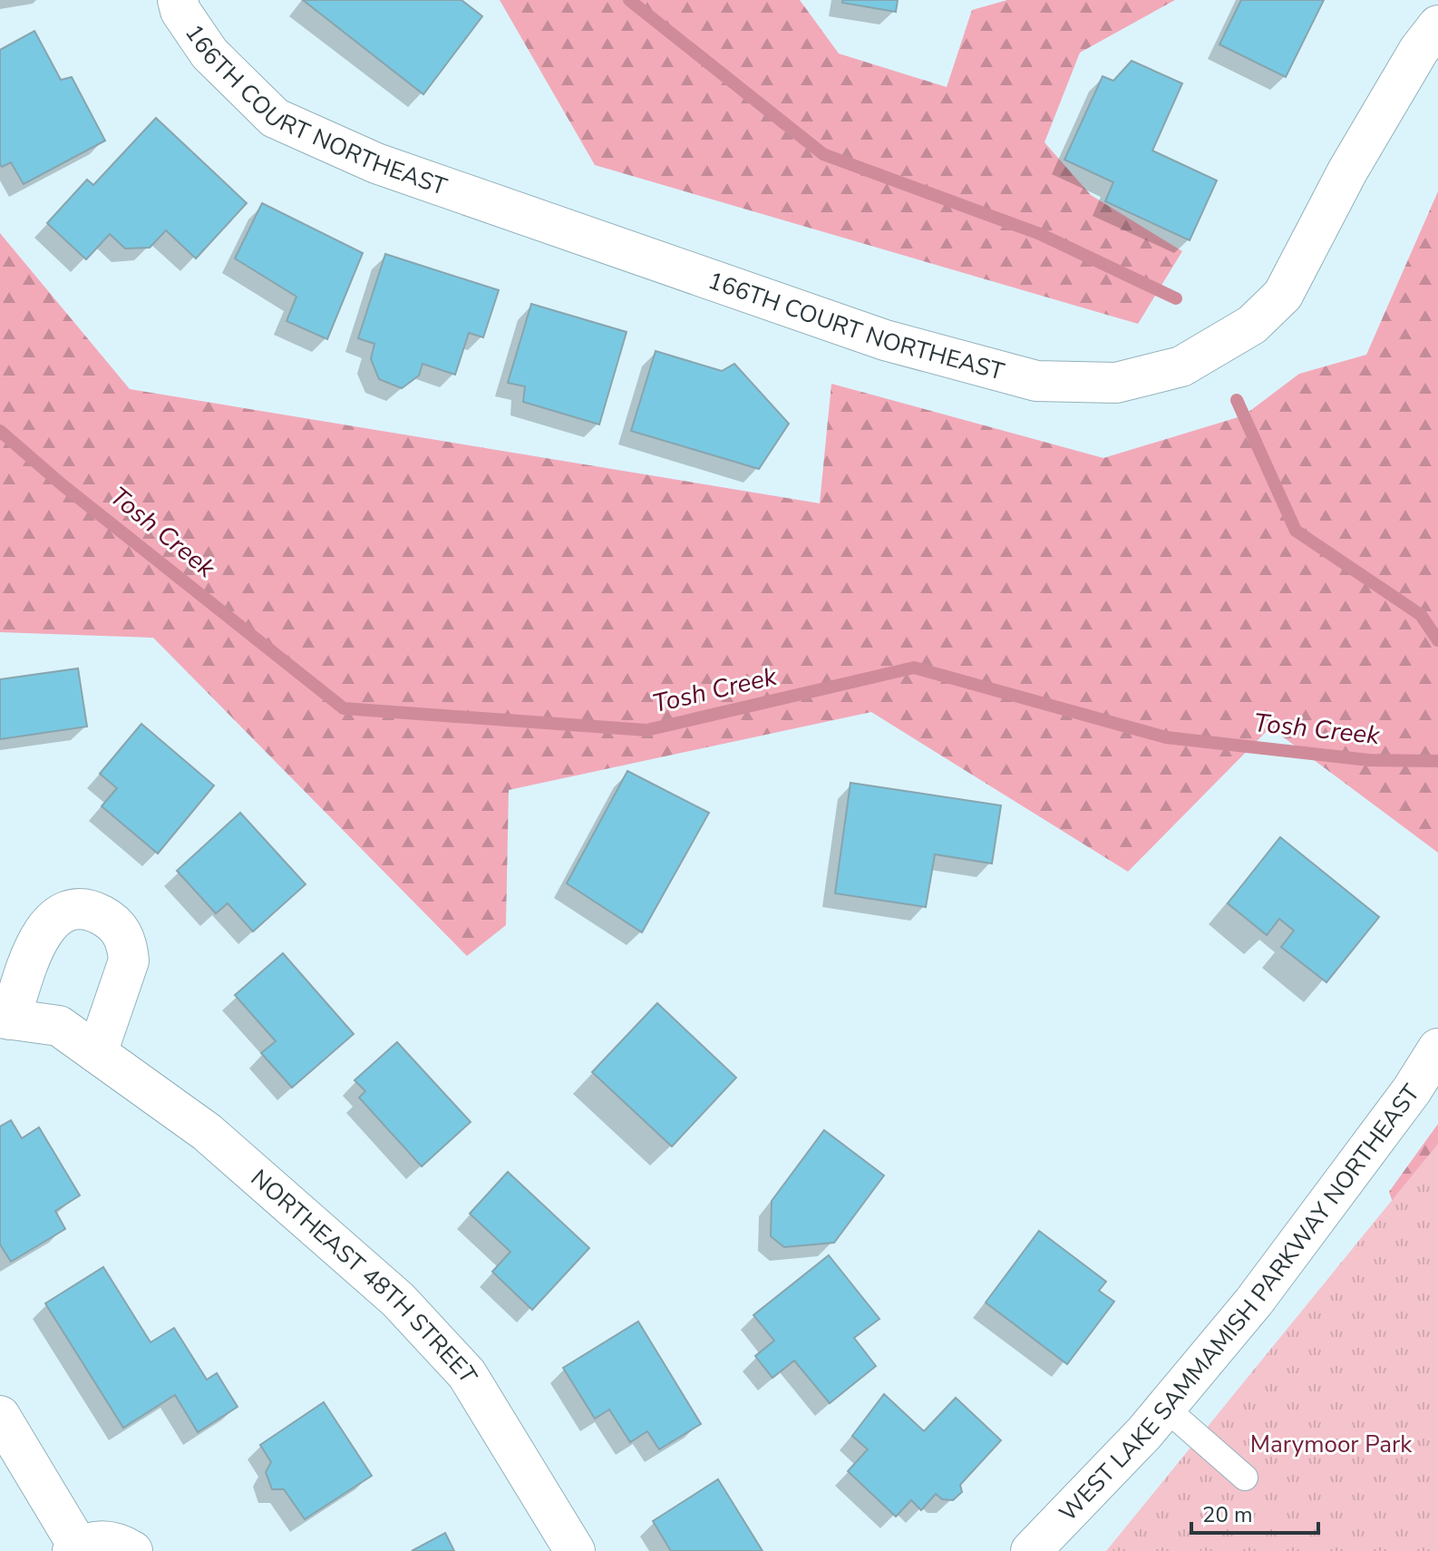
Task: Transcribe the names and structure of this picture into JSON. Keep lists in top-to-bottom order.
{
  "streets": {
    "street": ["166TH COURT NORTHEAST", "NORTHEAST 48TH STREET", "WEST LAKE SAMMAMISH PARKWAY NORTHEAST"]
  },
  "water": ["Tosh Creek"],
  "parks": ["Marymoor Park"],
  "scale_bar": "20 m"
}
